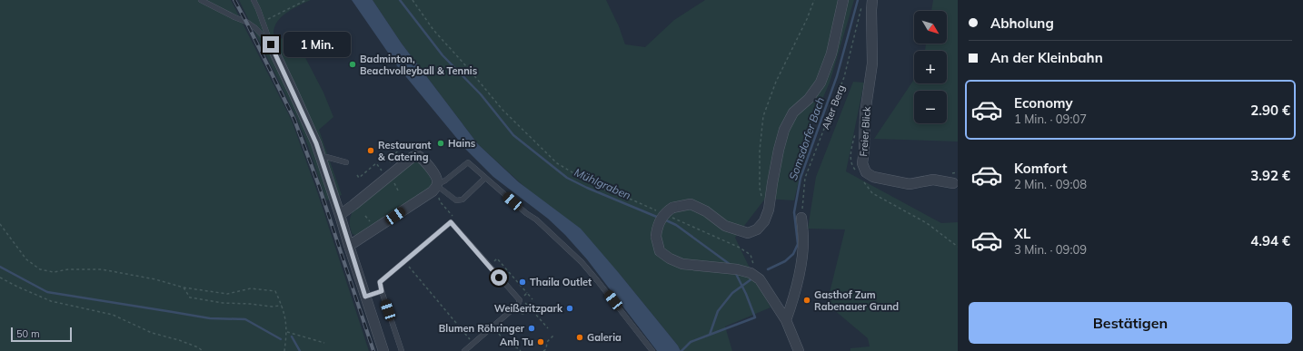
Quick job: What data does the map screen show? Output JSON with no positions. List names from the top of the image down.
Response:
{
  "streets": {
    "street": ["Freier Blick"],
    "path": ["Alter Berg"]
  },
  "crossings": [
    ["Alter Berg", "Freier Blick"]
  ],
  "water": ["Somsdorfer Bach", "Mühlgraben"],
  "places": [
    "Badminton, Beachvolleyball & Tennis",
    "Hains",
    "Restaurant & Catering",
    "Thaila Outlet",
    "Gasthof Zum Rabenauer Grund",
    "Weißeritzpark",
    "Blumen Röhringer",
    "Galeria",
    "Anh Tu"
  ],
  "scale_bar": "50 m",
  "north": "bottom right",
  "page": {
    "banner": ["Abholung", "An der Kleinbahn"],
    "map_buttons": ["+", "−"],
    "bubble": "1 Min.",
    "list": [
      {
        "name": "Economy",
        "note": "1 Min. · 09:07",
        "value": "2.90 €"
      },
      {
        "name": "Komfort",
        "note": "2 Min. · 09:08",
        "value": "3.92 €"
      },
      {
        "name": "XL",
        "note": "3 Min. · 09:09",
        "value": "4.94 €"
      }
    ],
    "buttons": "Bestätigen",
    "scale": "50 m"
  }
}
